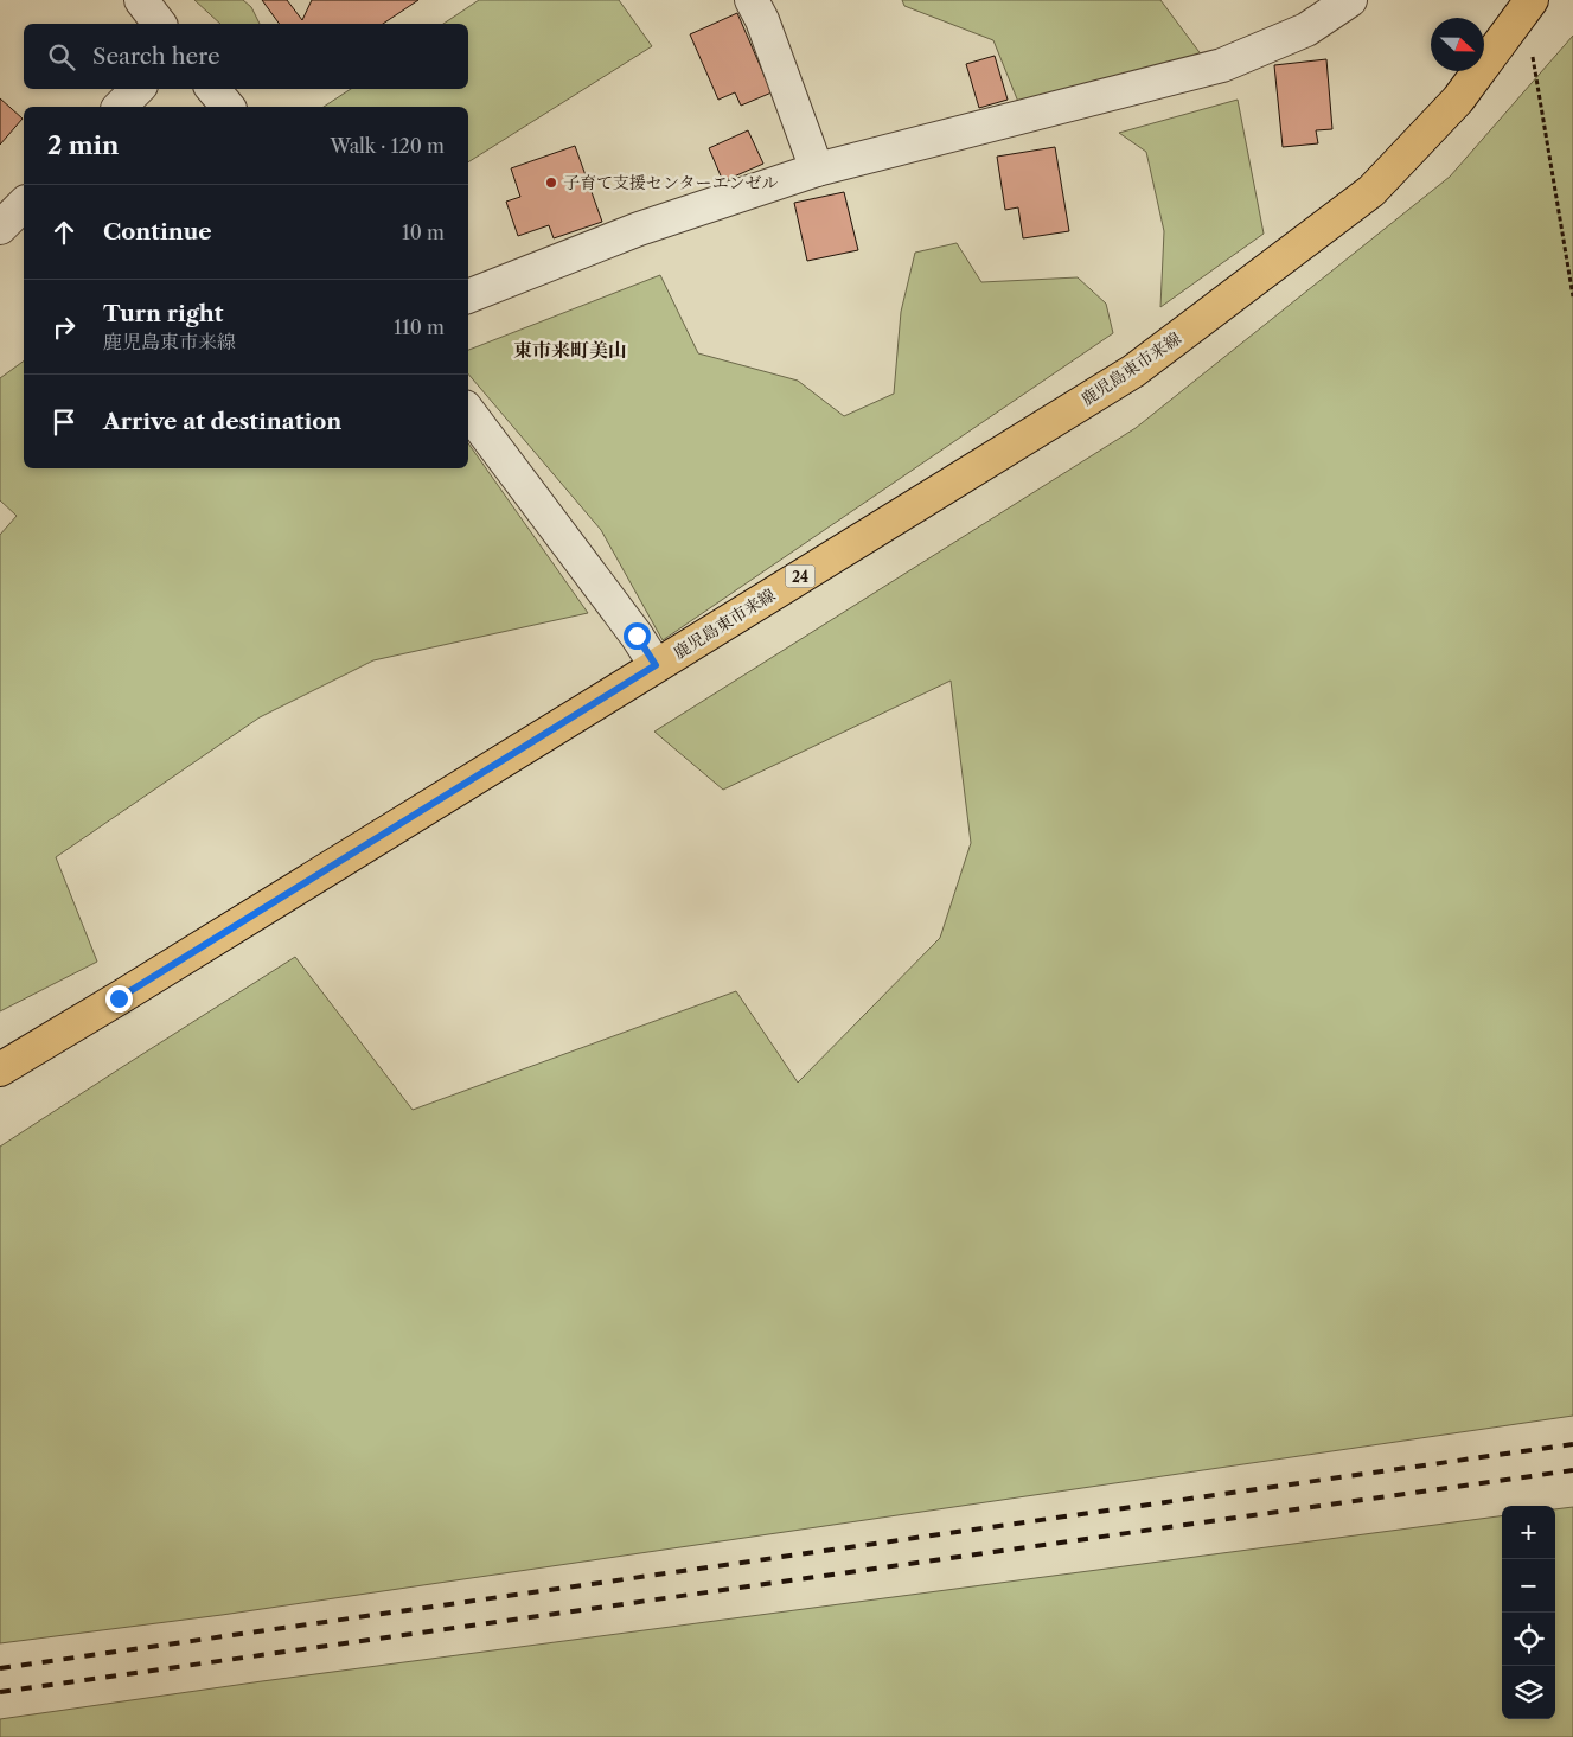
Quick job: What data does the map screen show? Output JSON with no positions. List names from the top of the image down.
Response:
{
  "streets": {
    "main road": ["鹿児島東市来線", "24"]
  },
  "districts": ["東市来町美山"],
  "places": ["子育て支援センターエンゼル"],
  "north": "right",
  "page": {
    "search": "Search here",
    "heading": ["2 min", "Walk · 120 m"],
    "list": [
      ["Continue", "10 m"],
      ["Turn right", "鹿児島東市来線", "110 m"],
      "Arrive at destination"
    ],
    "map_buttons": ["+", "−"]
  }
}
